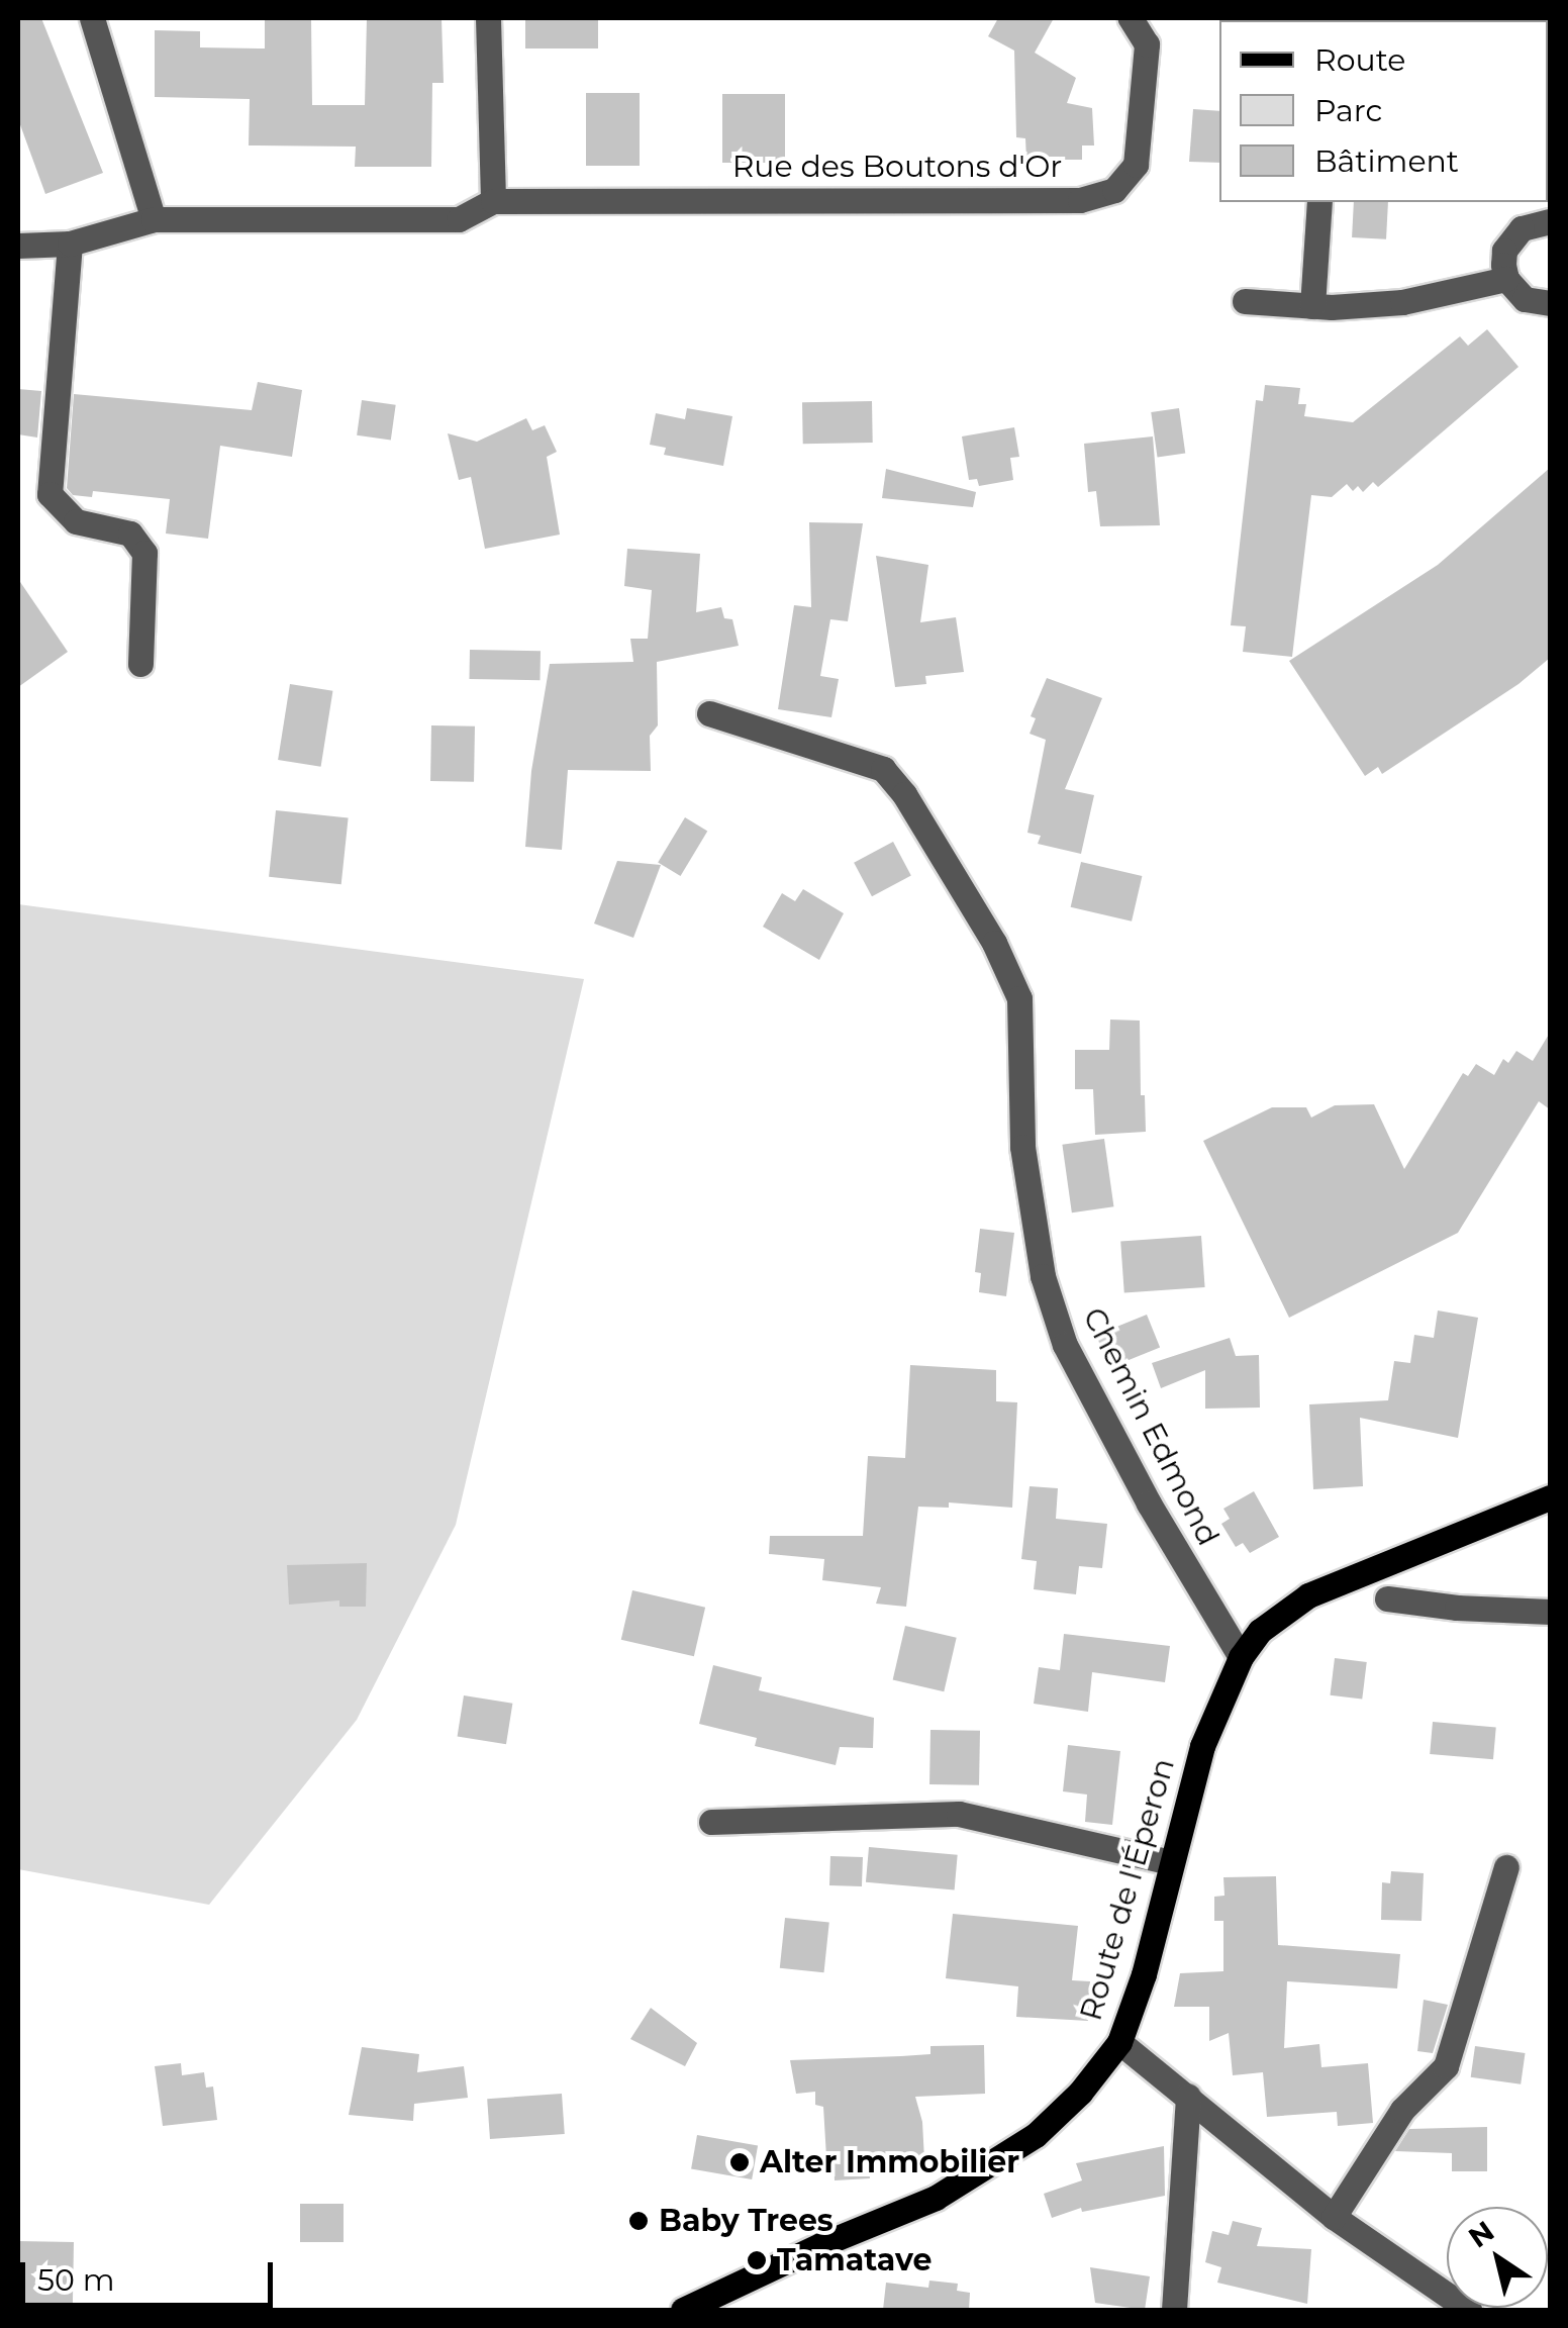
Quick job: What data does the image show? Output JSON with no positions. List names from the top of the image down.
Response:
{
  "streets": {
    "main road": ["Route de l'Éperon"],
    "street": ["Rue des Boutons d'Or", "Chemin Edmond"]
  },
  "crossings": [
    ["Chemin Edmond", "Route de l'Éperon"]
  ],
  "places": ["Alter Immobilier", "Baby Trees", "Tamatave"],
  "legend": ["Route", "Parc", "Bâtiment"],
  "scale_bar": "50 m",
  "north": "top left"
}
